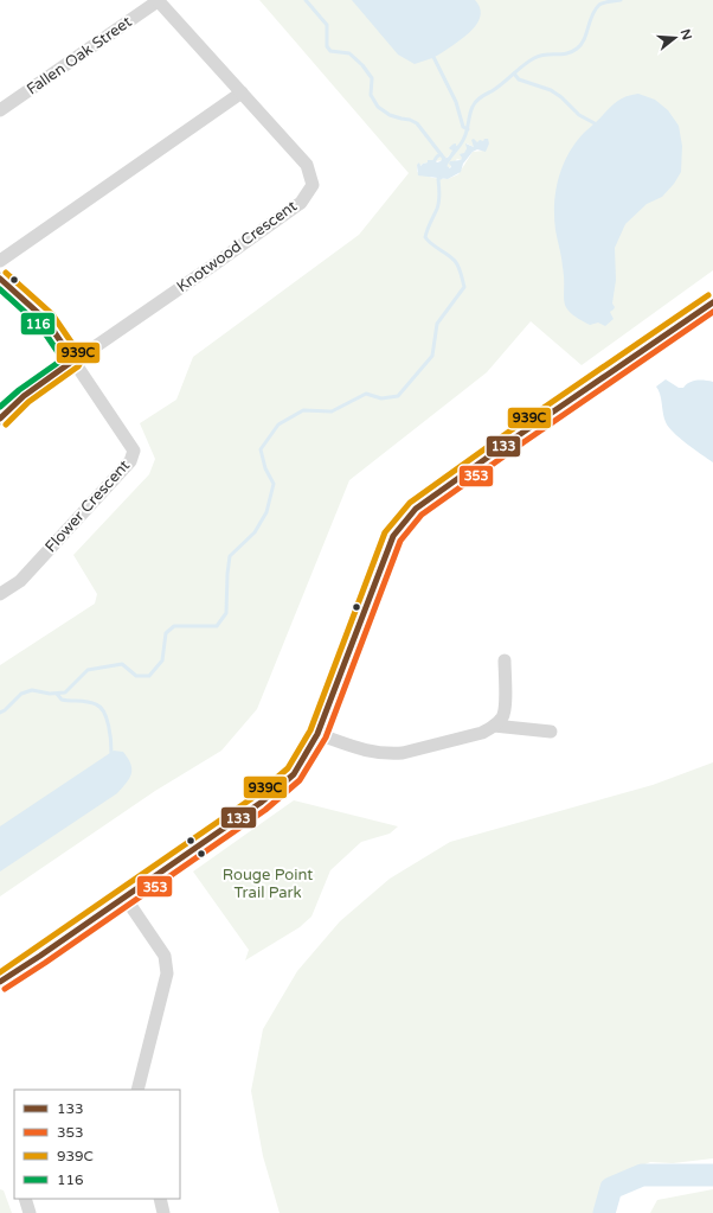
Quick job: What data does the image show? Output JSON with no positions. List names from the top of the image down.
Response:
{
  "streets": {
    "street": ["Fallen Oak Street", "Knotwood Crescent", "Flower Crescent"]
  },
  "crossings": [
    ["Fallen Oak Street", "Knotwood Crescent"],
    ["Knotwood Crescent", "Flower Crescent"]
  ],
  "parks": ["Rouge Point Trail Park"],
  "lines": [
    "transit line 939C",
    "transit line 133",
    "transit line 116",
    "transit line 353"
  ],
  "legend": [
    "133",
    "353",
    "939C",
    "116"
  ],
  "north": "right"
}
